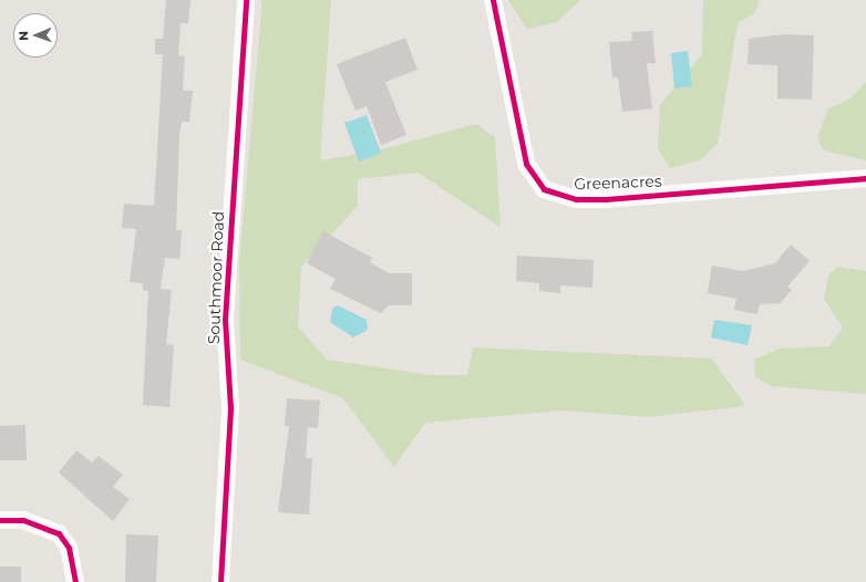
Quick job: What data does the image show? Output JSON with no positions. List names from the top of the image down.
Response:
{
  "streets": {
    "street": ["Greenacres", "Southmoor Road"]
  },
  "north": "left"
}
